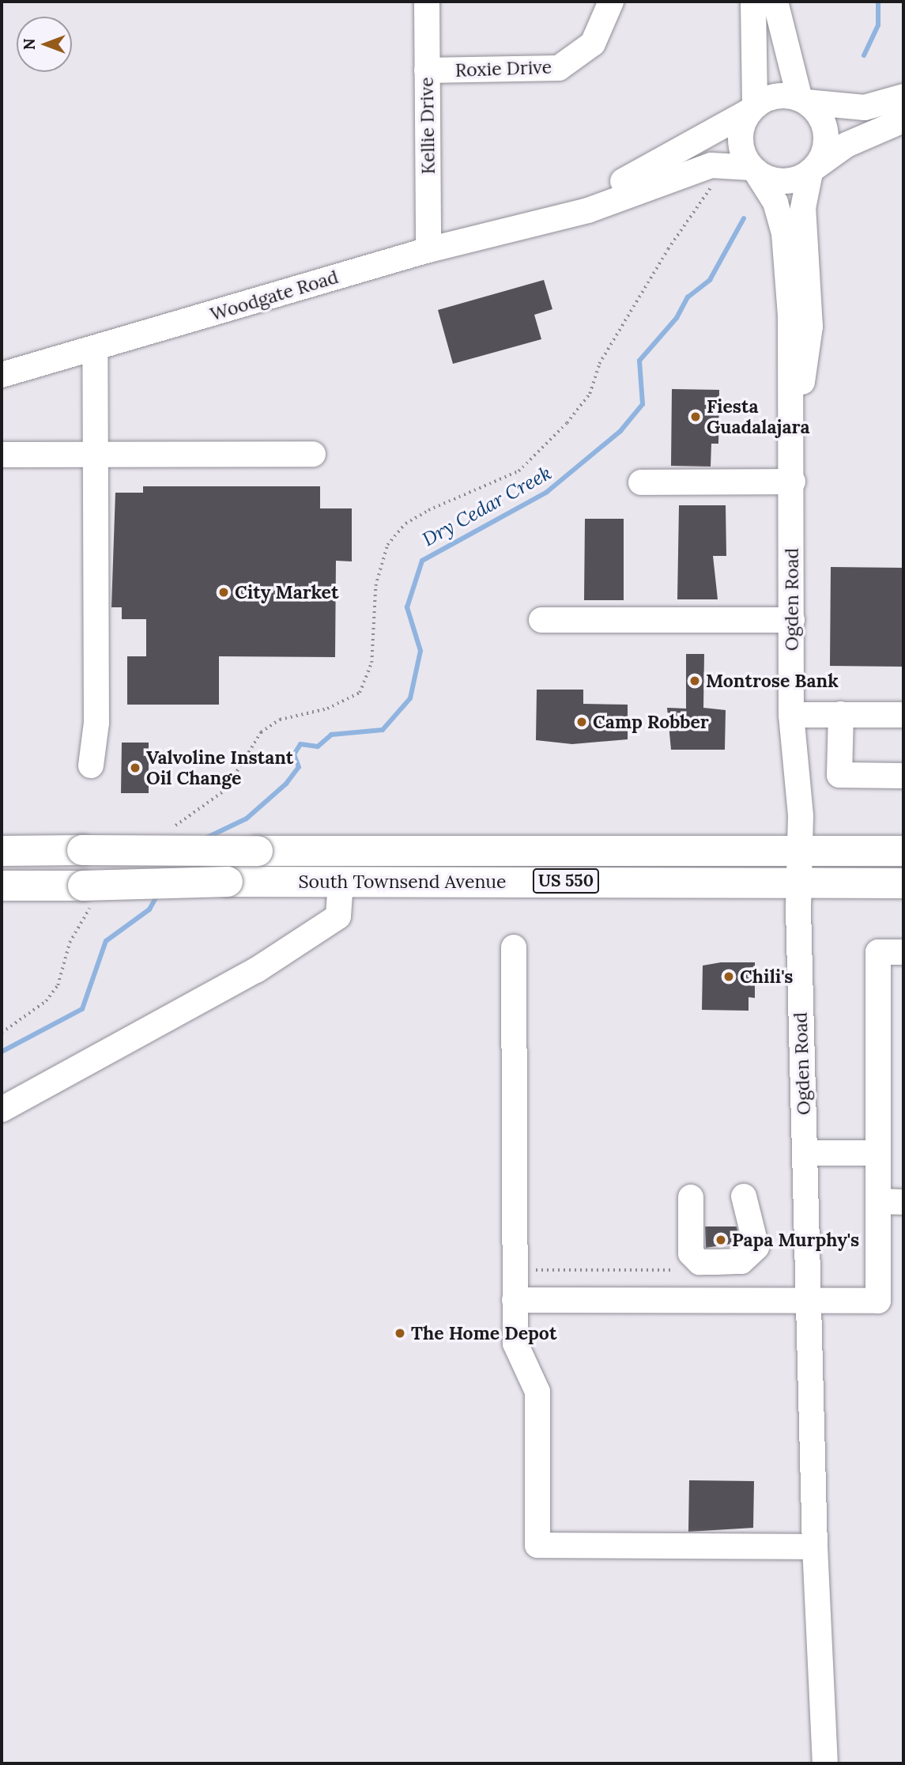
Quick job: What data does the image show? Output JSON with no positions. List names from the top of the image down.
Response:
{
  "streets": {
    "highway": ["US 550", "South Townsend Avenue"],
    "street": [
      "Roxie Drive",
      "Kellie Drive",
      "Woodgate Road",
      "Ogden Road"
    ]
  },
  "crossings": [
    ["Roxie Drive", "Kellie Drive"],
    ["Kellie Drive", "Woodgate Road"],
    ["Woodgate Road", "Ogden Road"],
    ["Ogden Road", "South Townsend Avenue"]
  ],
  "water": ["Dry Cedar Creek"],
  "places": [
    "Fiesta Guadalajara",
    "City Market",
    "Montrose Bank",
    "Camp Robber",
    "Valvoline Instant Oil Change",
    "Chili's",
    "Papa Murphy's",
    "The Home Depot"
  ],
  "north": "left"
}
